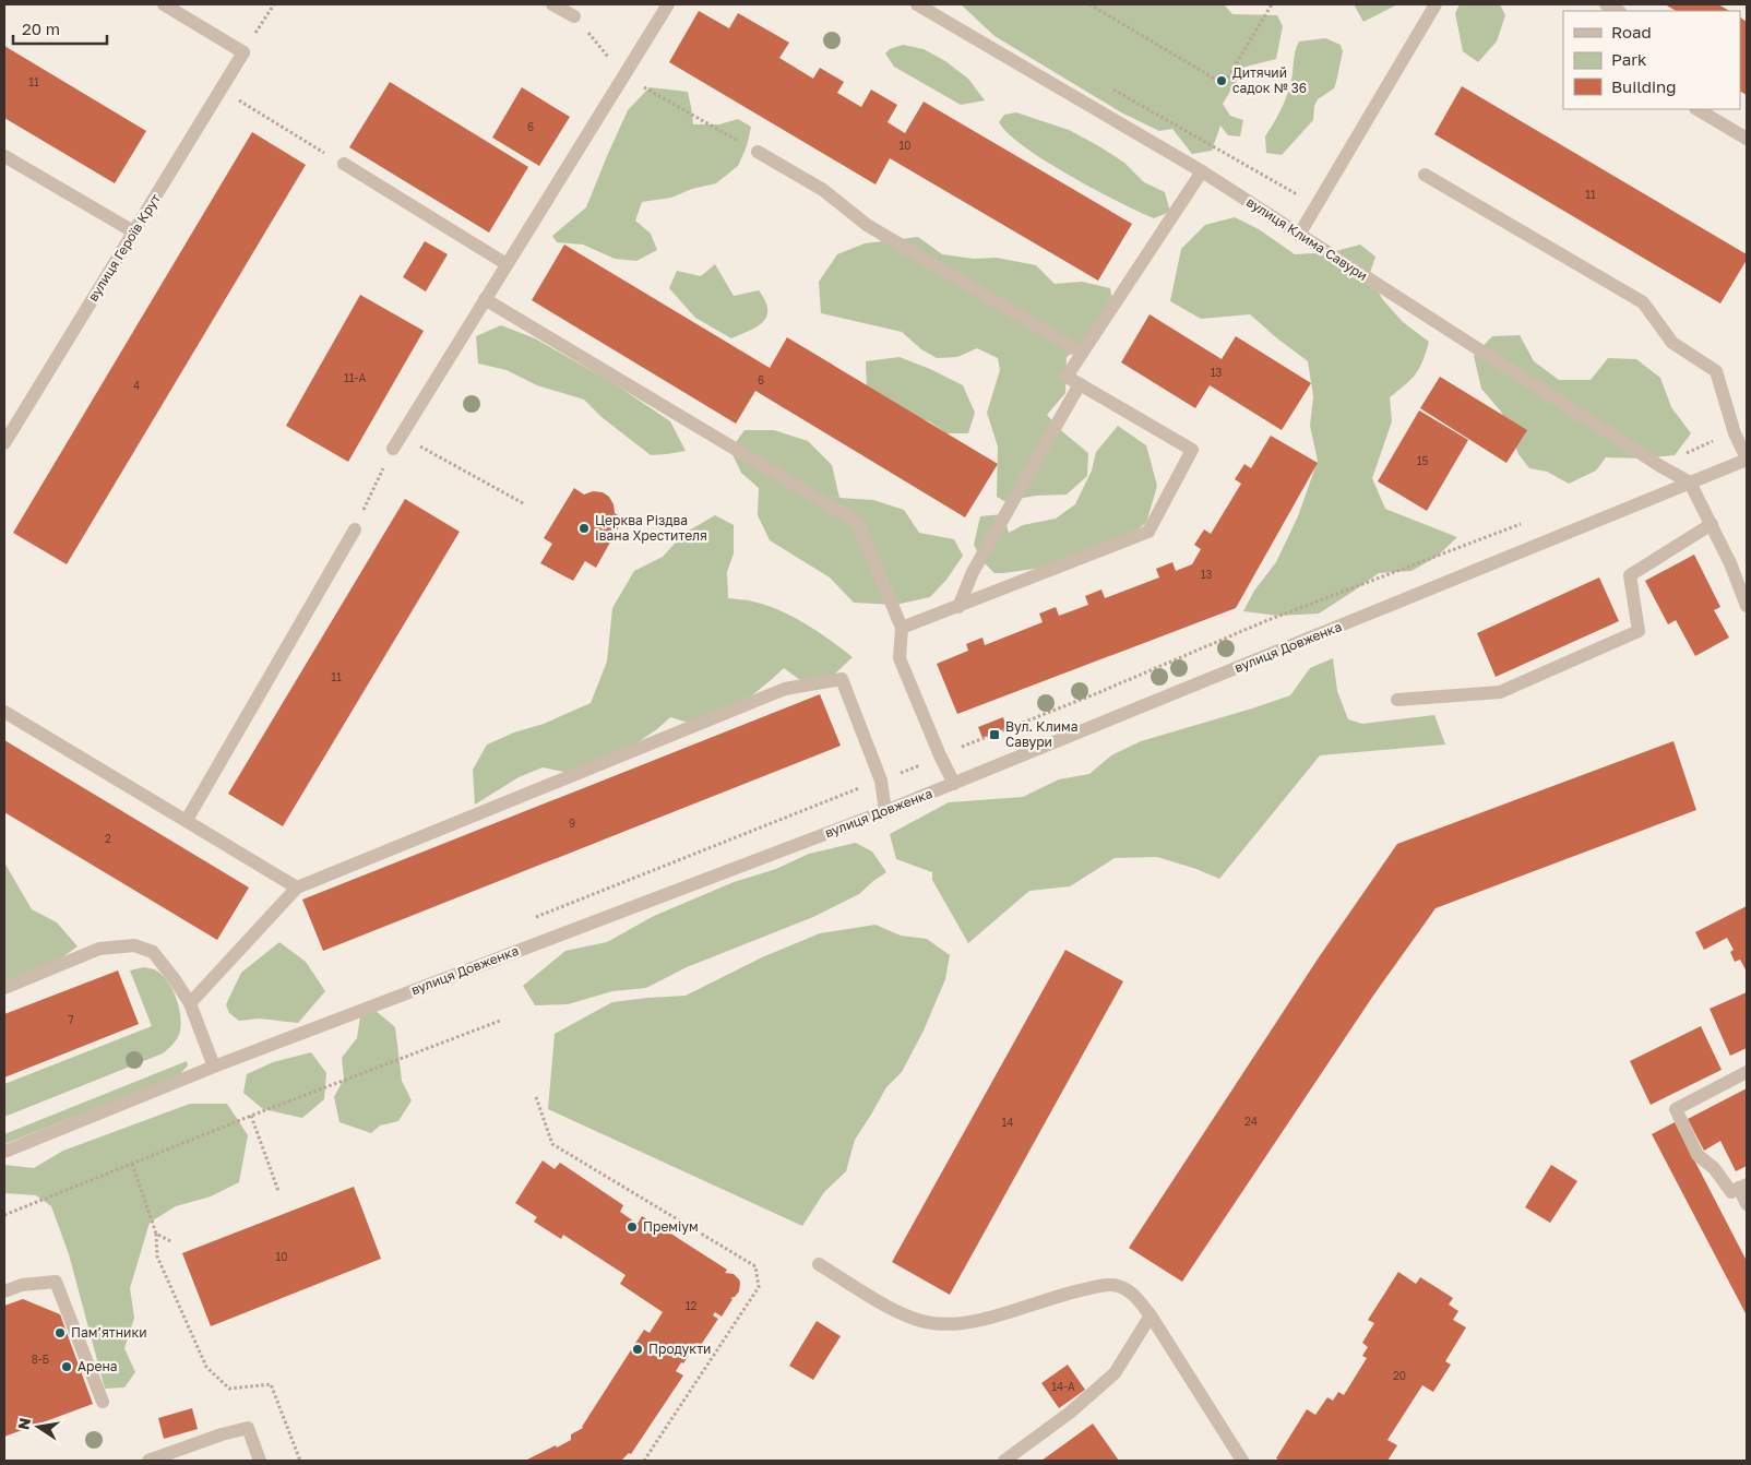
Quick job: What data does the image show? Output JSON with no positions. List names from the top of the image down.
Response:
{
  "streets": {
    "street": ["вулиця Клима Савури", "вулиця Героїв Крут", "вулиця Довженка"]
  },
  "crossings": [
    ["вулиця Клима Савури", "вулиця Довженка"]
  ],
  "places": {
    "other": [
      "Дитячий садок № 36",
      "Церква Різдва Івана Хрестителя",
      "Преміум",
      "Пам’ятники",
      "Продукти",
      "Арена"
    ],
    "transit": ["Вул. Клима Савури"]
  },
  "house_numbers": [
    "11",
    "6",
    "10",
    "11",
    "13",
    "11-А",
    "6",
    "4",
    "15",
    "13",
    "11",
    "9",
    "2",
    "7",
    "24",
    "14",
    "10",
    "12",
    "8-Б",
    "20",
    "14-А"
  ],
  "legend": ["Road", "Park", "Building"],
  "scale_bar": "20 m",
  "north": "left"
}
